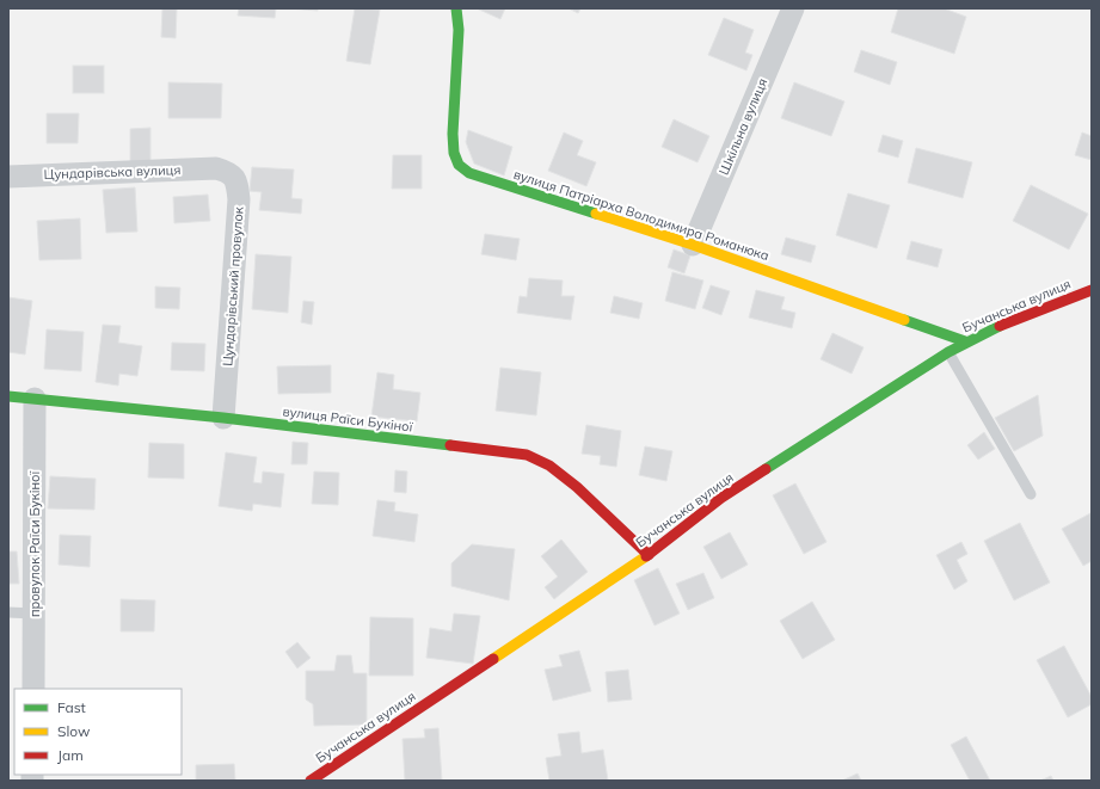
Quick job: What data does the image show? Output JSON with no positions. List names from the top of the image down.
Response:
{
  "streets": {
    "street": [
      "Шкільна вулиця",
      "Цундарівська вулиця",
      "вулиця Патріарха Володимира Романюка",
      "Цундарівський провулок",
      "Бучанська вулиця",
      "вулиця Раїси Букіної",
      "провулок Раїси Букіної"
    ]
  },
  "crossings": [
    ["Шкільна вулиця", "вулиця Патріарха Володимира Романюка"],
    ["Цундарівська вулиця", "Цундарівський провулок"],
    ["вулиця Патріарха Володимира Романюка", "Бучанська вулиця"],
    ["Цундарівський провулок", "вулиця Раїси Букіної"],
    ["Бучанська вулиця", "вулиця Раїси Букіної"],
    ["вулиця Раїси Букіної", "провулок Раїси Букіної"]
  ],
  "legend": ["Fast", "Slow", "Jam"]
}
